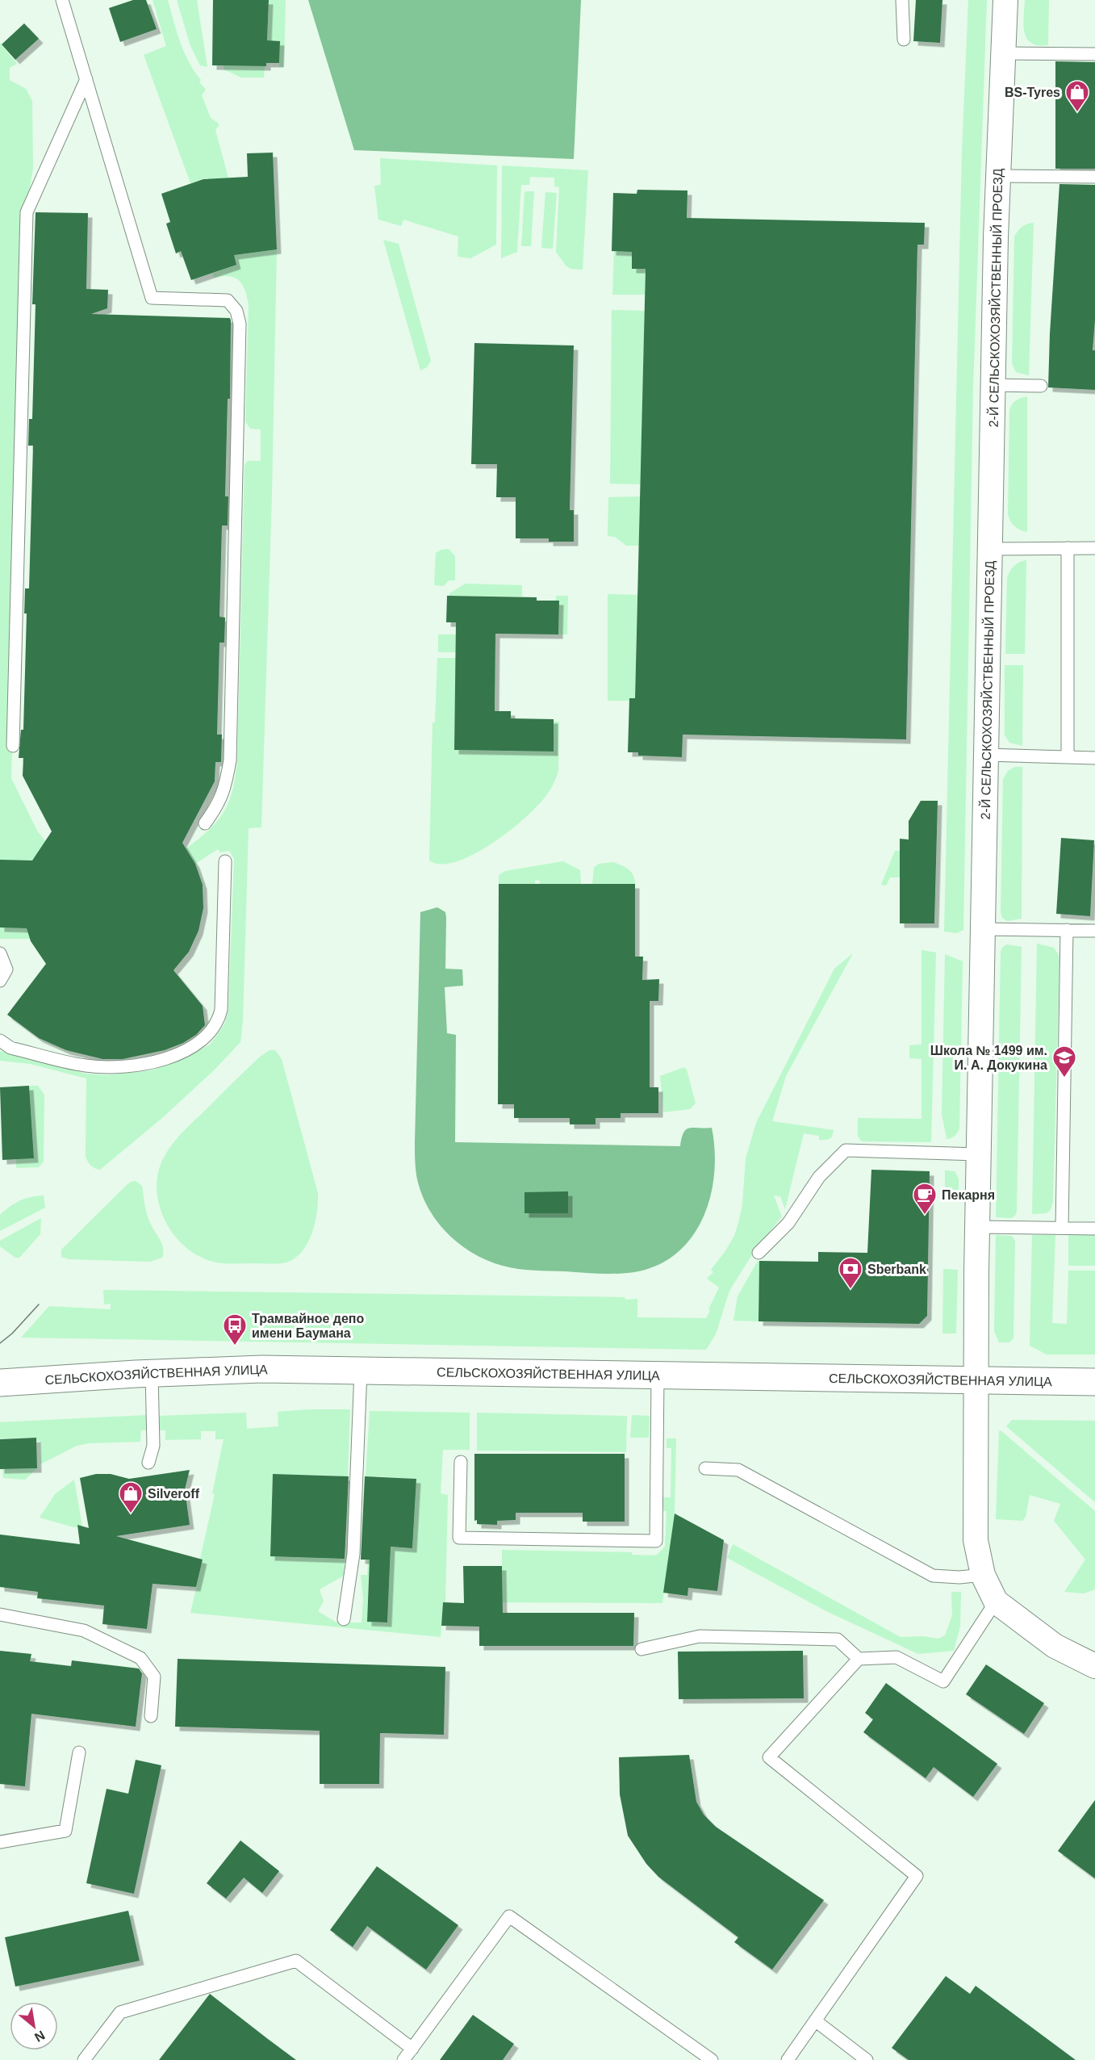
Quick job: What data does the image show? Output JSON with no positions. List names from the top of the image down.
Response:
{
  "streets": {
    "main road": ["СЕЛЬСКОХОЗЯЙСТВЕННАЯ УЛИЦА"],
    "street": ["2-Й СЕЛЬСКОХОЗЯЙСТВЕННЫЙ ПРОЕЗД"]
  },
  "crossings": [
    ["2-Й СЕЛЬСКОХОЗЯЙСТВЕННЫЙ ПРОЕЗД", "СЕЛЬСКОХОЗЯЙСТВЕННАЯ УЛИЦА"]
  ],
  "places": {
    "shop": ["BS-Tyres", "Silveroff"],
    "school or university": ["Школа № 1499 им. И. А. Докукина"],
    "cafe": ["Пекарня"],
    "bank": ["Sberbank"],
    "bus stop": ["Трамвайное депо имени Баумана"]
  },
  "north": "bottom right"
}
